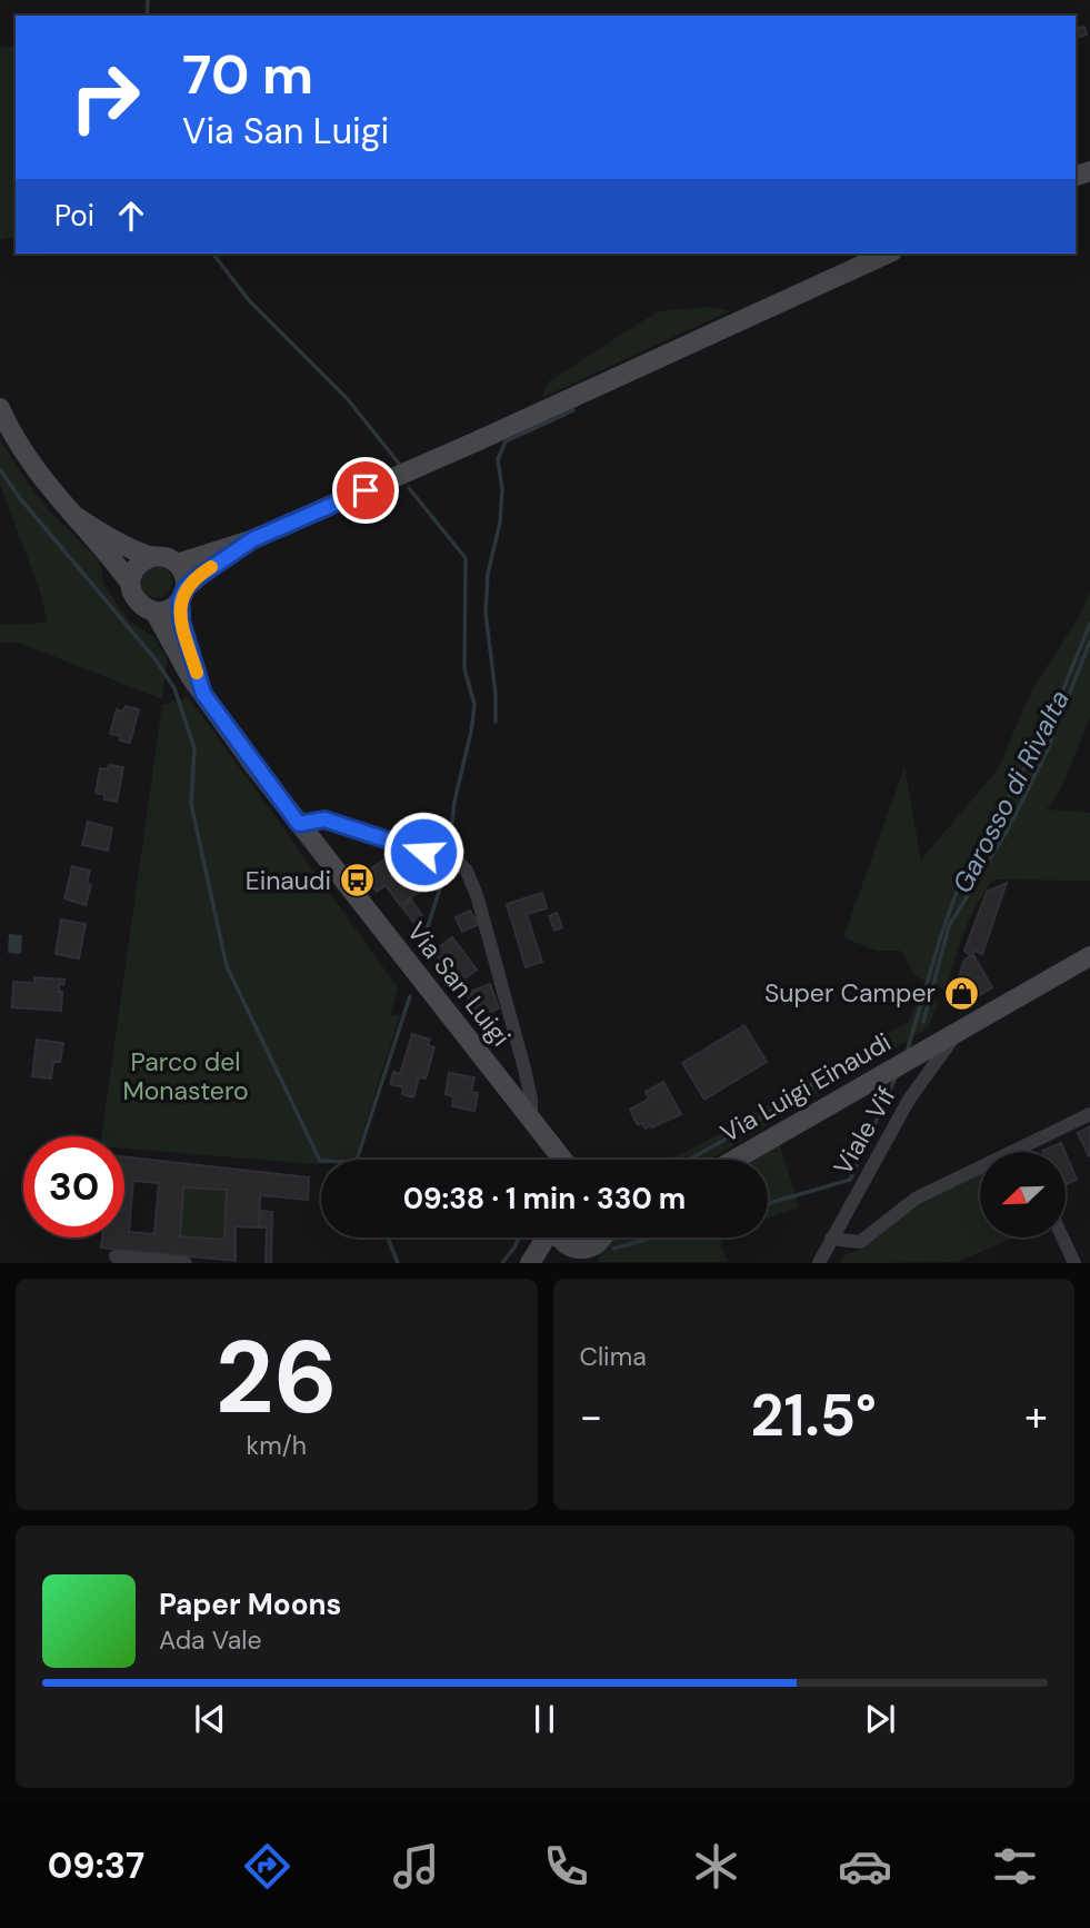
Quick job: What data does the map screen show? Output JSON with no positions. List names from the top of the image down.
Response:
{
  "streets": {
    "street": ["Via San Luigi", "Via Luigi Einaudi", "Viale Vif"]
  },
  "crossings": [
    ["Via Luigi Einaudi", "Viale Vif"]
  ],
  "water": ["Garosso di Rivalta"],
  "parks": ["Parco del Monastero"],
  "places": {
    "bus stop": ["Einaudi"],
    "shop": ["Super Camper"]
  },
  "north": "bottom left",
  "page": {
    "turn": ["70 m", "Via San Luigi"],
    "then": "Poi",
    "limit": "30",
    "trip": "09:38 · 1 min · 330 m",
    "tile": [
      ["26", "km/h"],
      "Clima"
    ],
    "heat": ["−", "21.5°", "+"],
    "song": ["Paper Moons", "Ada Vale"],
    "tabs": "09:37"
  }
}
